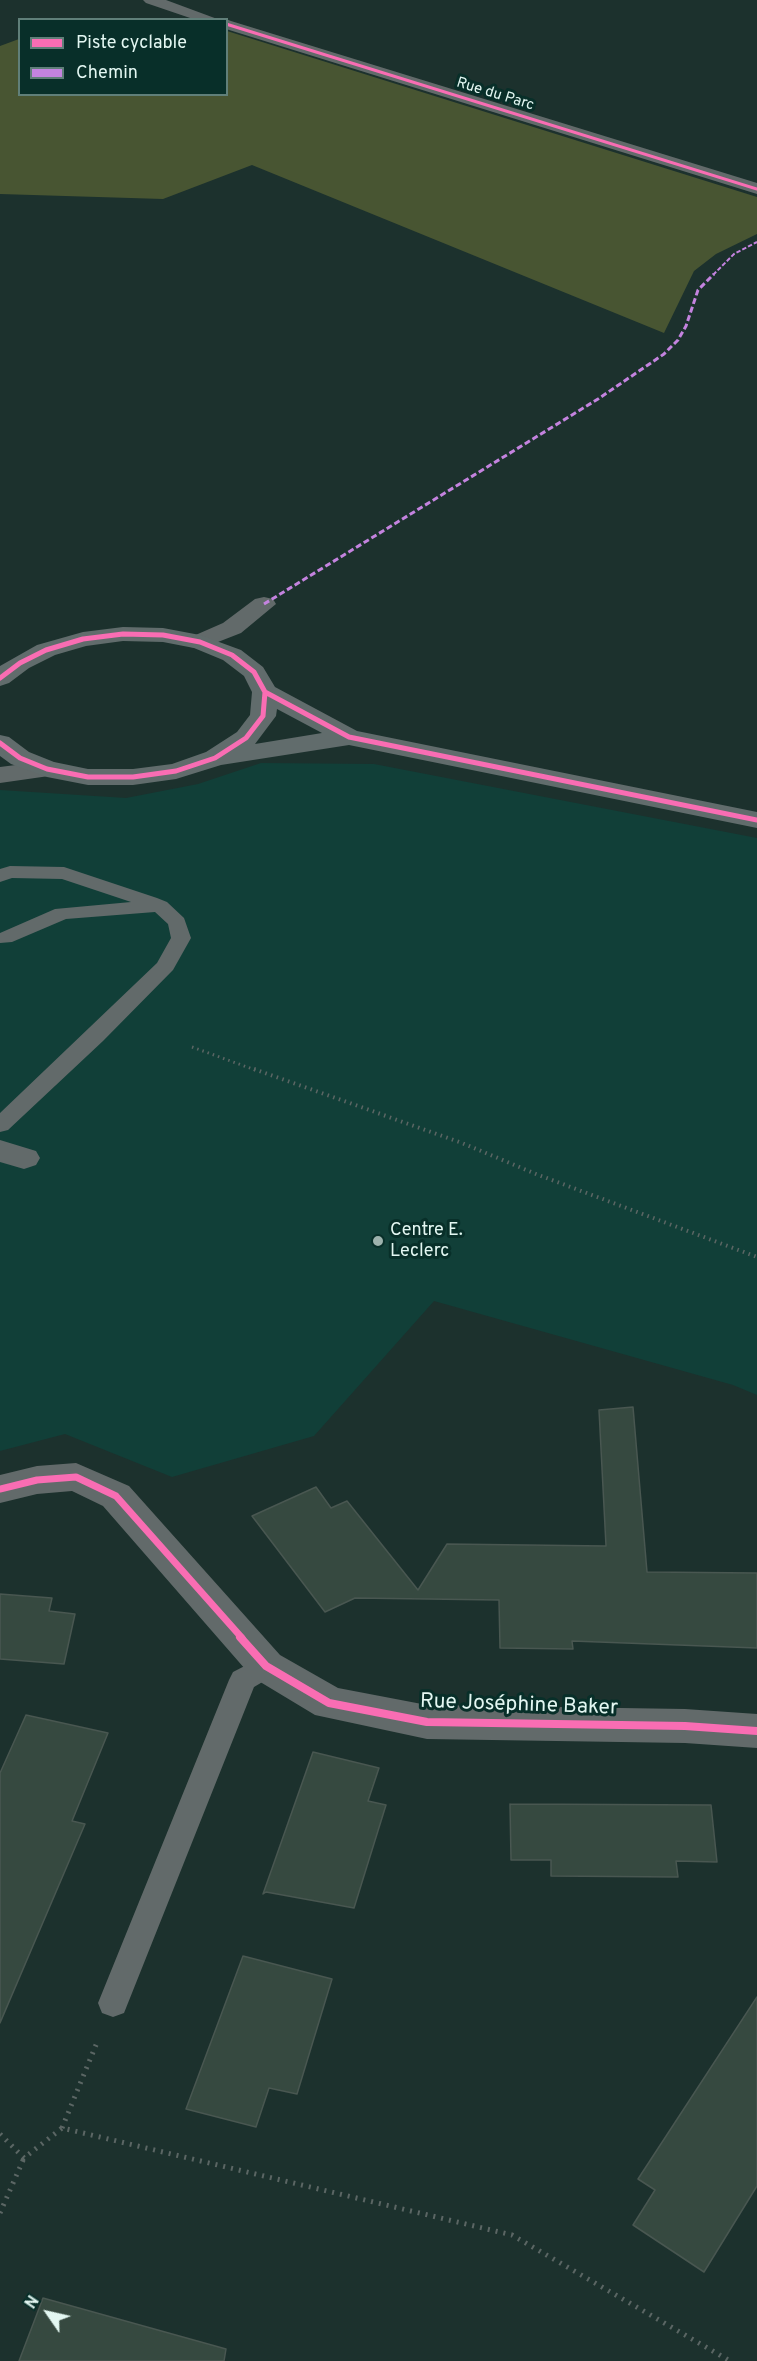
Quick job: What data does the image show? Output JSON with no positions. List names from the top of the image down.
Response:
{
  "streets": {
    "street": ["Rue du Parc", "Rue Joséphine Baker"]
  },
  "places": ["Centre E. Leclerc"],
  "legend": ["Piste cyclable", "Chemin"],
  "north": "top left"
}
